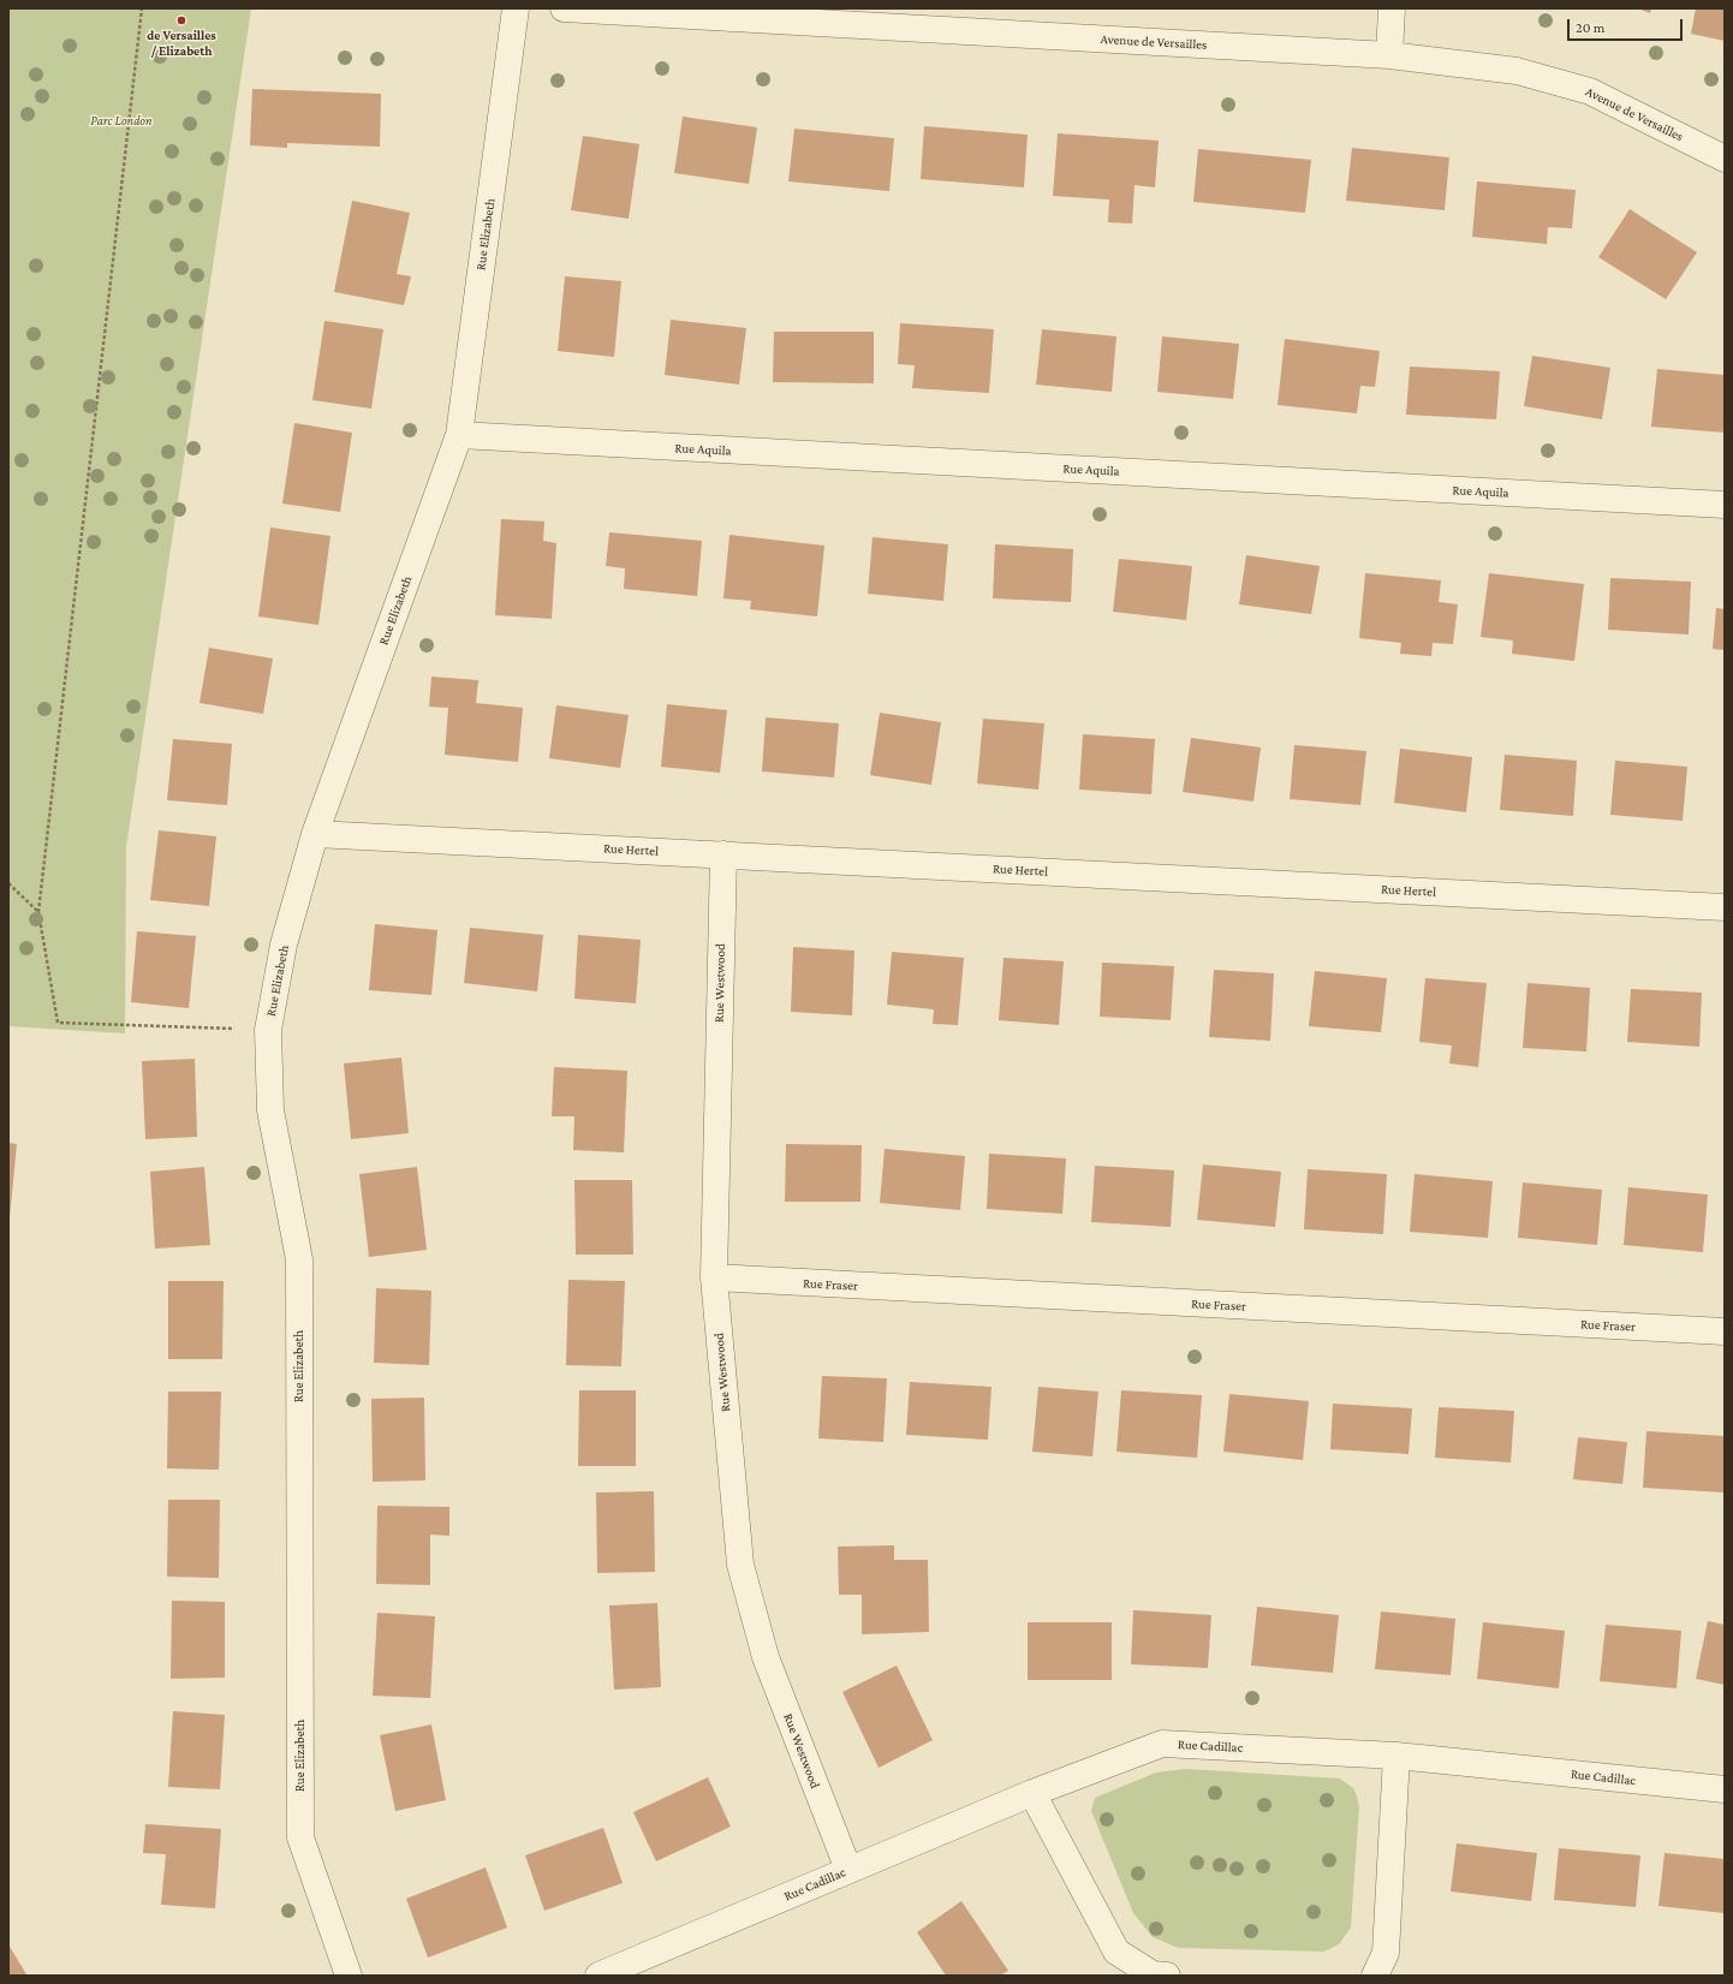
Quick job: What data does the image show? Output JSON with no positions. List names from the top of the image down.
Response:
{
  "streets": {
    "street": [
      "Avenue de Versailles",
      "Rue Elizabeth",
      "Rue Aquila",
      "Rue Hertel",
      "Rue Westwood",
      "Rue Fraser",
      "Rue Cadillac"
    ]
  },
  "crossings": [
    ["Rue Elizabeth", "Rue Aquila"],
    ["Rue Elizabeth", "Rue Hertel"],
    ["Rue Hertel", "Rue Westwood"],
    ["Rue Westwood", "Rue Fraser"],
    ["Rue Westwood", "Rue Cadillac"]
  ],
  "parks": ["Parc London"],
  "places": ["de Versailles / Elizabeth"],
  "scale_bar": "20 m"
}
